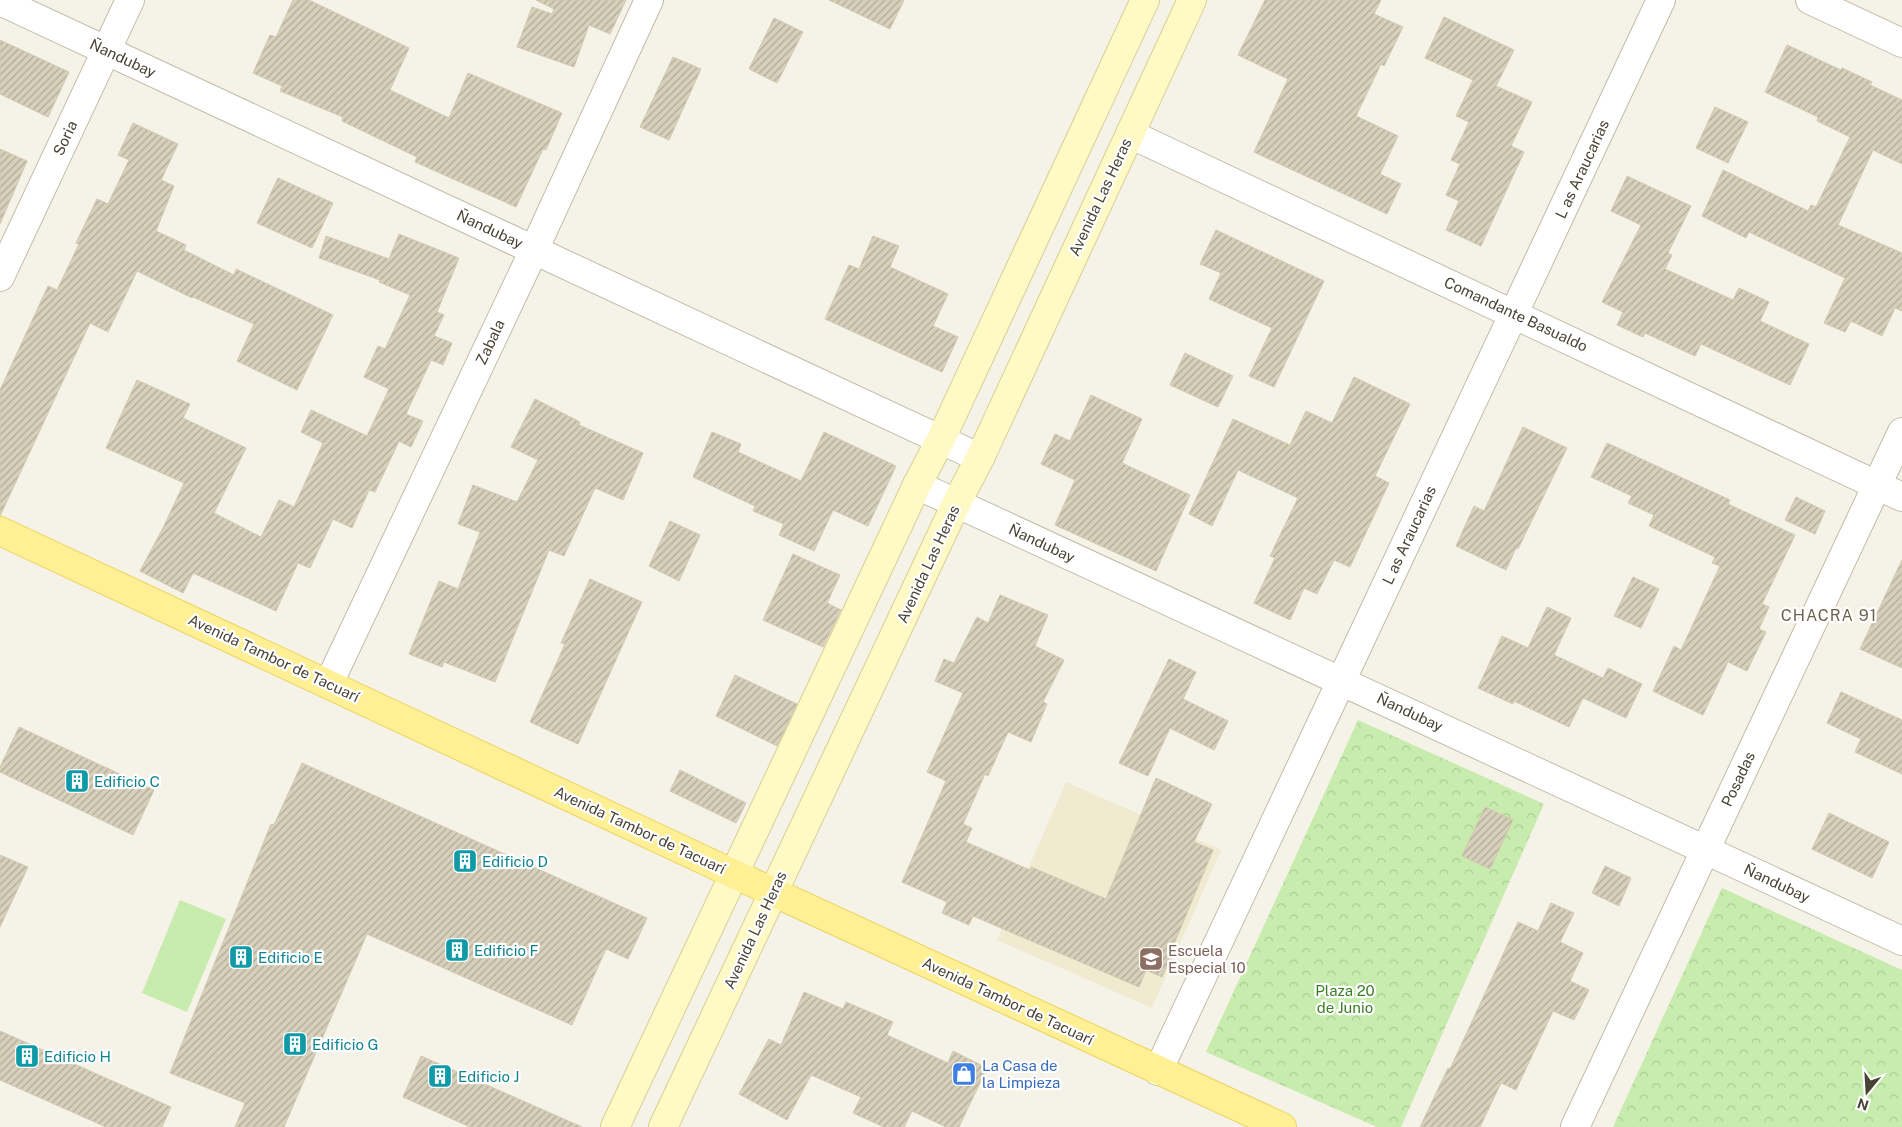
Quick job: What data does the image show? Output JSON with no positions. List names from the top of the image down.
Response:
{
  "streets": {
    "main road": ["Avenida Las Heras", "Avenida Tambor de Tacuarí"],
    "street": [
      "Ñandubay",
      "Soria",
      "L as Araucarias",
      "Comandante Basualdo",
      "Zabala",
      "Posadas"
    ]
  },
  "crossings": [
    ["Ñandubay", "Soria"],
    ["Ñandubay", "L as Araucarias"],
    ["Ñandubay", "Avenida Las Heras"],
    ["Ñandubay", "Zabala"],
    ["Ñandubay", "Posadas"],
    ["L as Araucarias", "Comandante Basualdo"],
    ["L as Araucarias", "Avenida Tambor de Tacuarí"],
    ["Avenida Las Heras", "Comandante Basualdo"],
    ["Avenida Las Heras", "Avenida Tambor de Tacuarí"],
    ["Comandante Basualdo", "Posadas"],
    ["Zabala", "Avenida Tambor de Tacuarí"]
  ],
  "districts": ["CHACRA 91"],
  "parks": ["Plaza 20 de Junio"],
  "places": {
    "building": [
      "Edificio C",
      "Edificio D",
      "Edificio F",
      "Edificio E",
      "Edificio G",
      "Edificio H",
      "Edificio J"
    ],
    "school or university": ["Escuela Especial 10"],
    "shop": ["La Casa de la Limpieza"]
  },
  "north": "bottom"
}
